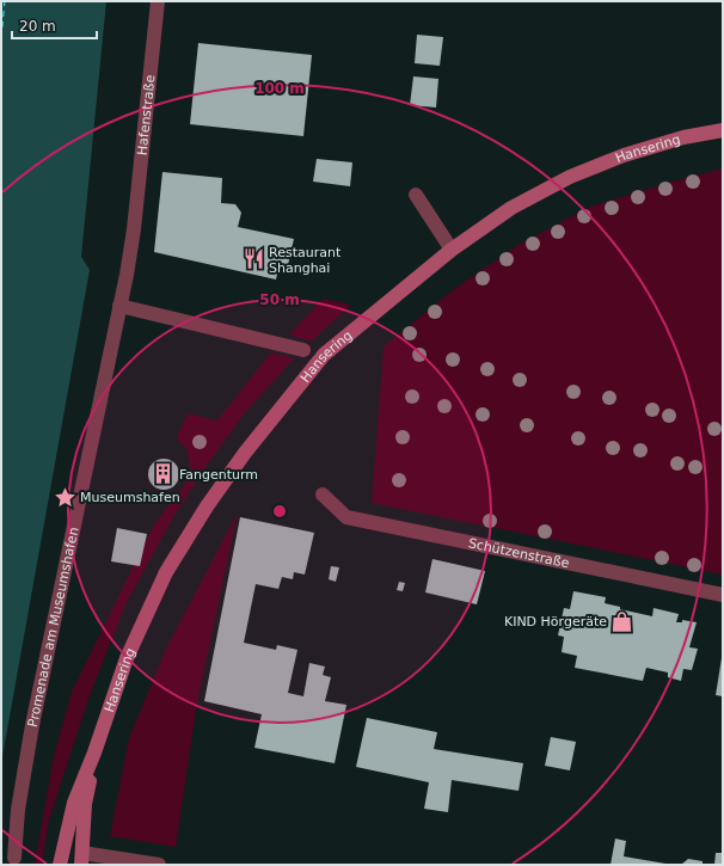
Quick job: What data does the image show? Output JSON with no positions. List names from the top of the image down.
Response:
{
  "streets": {
    "main road": ["Hansering"],
    "street": ["Hafenstraße", "Schützenstraße", "Promenade am Museumshafen"]
  },
  "crossings": [
    ["Hafenstraße", "Promenade am Museumshafen"]
  ],
  "places": {
    "restaurant": ["Restaurant Shanghai"],
    "building": ["Fangenturm"],
    "place": ["Museumshafen"],
    "shop": ["KIND Hörgeräte"]
  },
  "scale_bar": "20 m",
  "rings": ["100 m", "50 m"]
}
